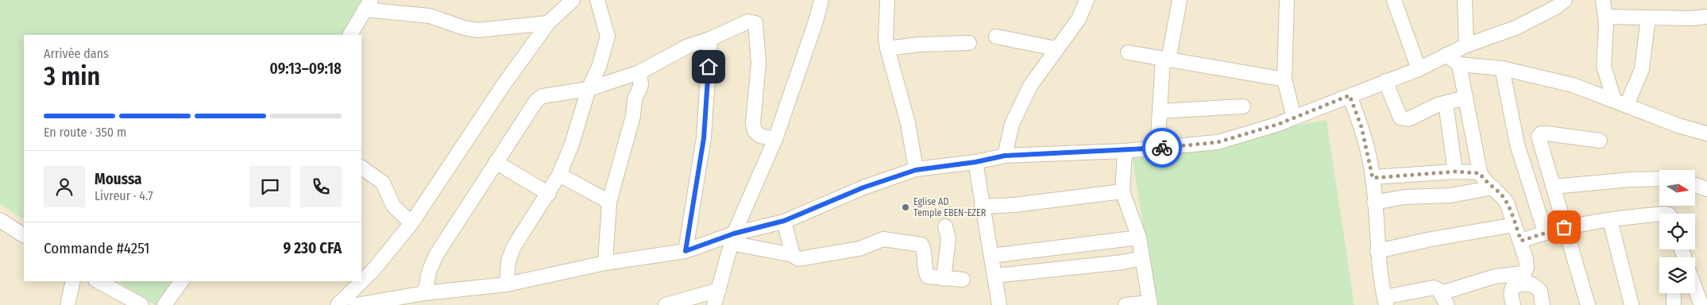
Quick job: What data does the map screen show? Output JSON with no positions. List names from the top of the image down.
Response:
{
  "places": ["Eglise AD Temple EBEN-EZER"],
  "north": "right",
  "page": {
    "heading": ["3 min", "Arrivée dans", "09:13–09:18"],
    "panel": [
      "Moussa",
      "Livreur · 4.7",
      "Commande #4251",
      "9 230 CFA"
    ],
    "bar": "En route · 350 m"
  }
}
